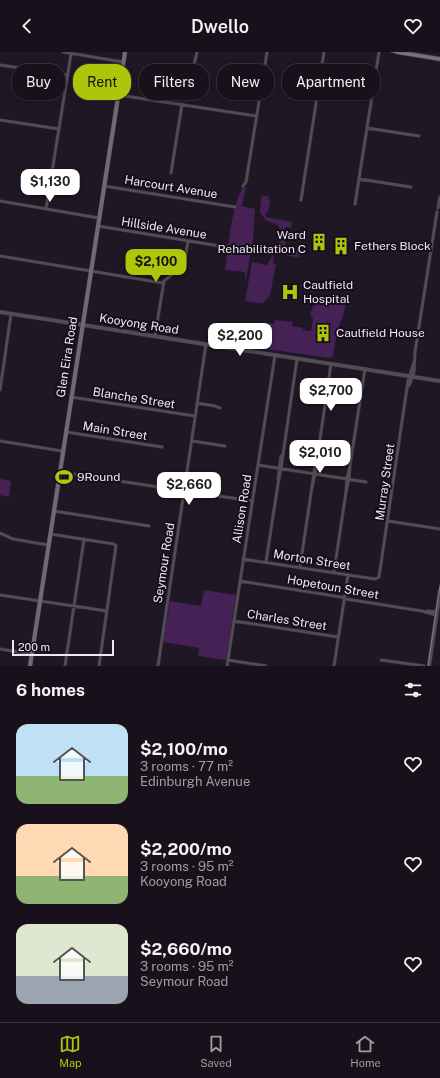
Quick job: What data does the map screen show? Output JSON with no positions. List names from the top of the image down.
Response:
{
  "streets": {
    "main road": ["Glen Eira Road"],
    "street": [
      "Harcourt Avenue",
      "Hillside Avenue",
      "Kooyong Road",
      "Blanche Street",
      "Main Street",
      "Murray Street",
      "Allison Road",
      "Morton Street",
      "Seymour Road",
      "Hopetoun Street",
      "Charles Street"
    ]
  },
  "crossings": [
    ["Harcourt Avenue", "Glen Eira Road"],
    ["Hillside Avenue", "Glen Eira Road"],
    ["Kooyong Road", "Glen Eira Road"],
    ["Kooyong Road", "Murray Street"],
    ["Kooyong Road", "Allison Road"],
    ["Kooyong Road", "Seymour Road"],
    ["Glen Eira Road", "Blanche Street"],
    ["Glen Eira Road", "Main Street"],
    ["Blanche Street", "Seymour Road"],
    ["Murray Street", "Morton Street"],
    ["Allison Road", "Morton Street"],
    ["Allison Road", "Hopetoun Street"],
    ["Allison Road", "Charles Street"]
  ],
  "places": {
    "building": ["Ward Rehabilitation C", "Fethers Block", "Caulfield House"],
    "hospital": ["Caulfield Hospital"],
    "sports": ["9Round"]
  },
  "scale_bar": "200 m",
  "page": {
    "header": "Dwello",
    "chip": [
      "Buy",
      "Rent",
      "Filters",
      "New",
      "Apartment"
    ],
    "price": [
      "$1,130",
      "$2,100",
      "$2,200",
      "$2,700",
      "$2,010",
      "$2,660"
    ],
    "scale": "200 m",
    "heading": "6 homes",
    "list": [
      {
        "name": "$2,100/mo",
        "note": "3 rooms · 77 m² · Edinburgh Avenue"
      },
      {
        "name": "$2,200/mo",
        "note": "3 rooms · 95 m² · Kooyong Road"
      },
      {
        "name": "$2,660/mo",
        "note": "3 rooms · 95 m² · Seymour Road"
      }
    ],
    "tabs": ["Map", "Saved", "Home"]
  }
}
